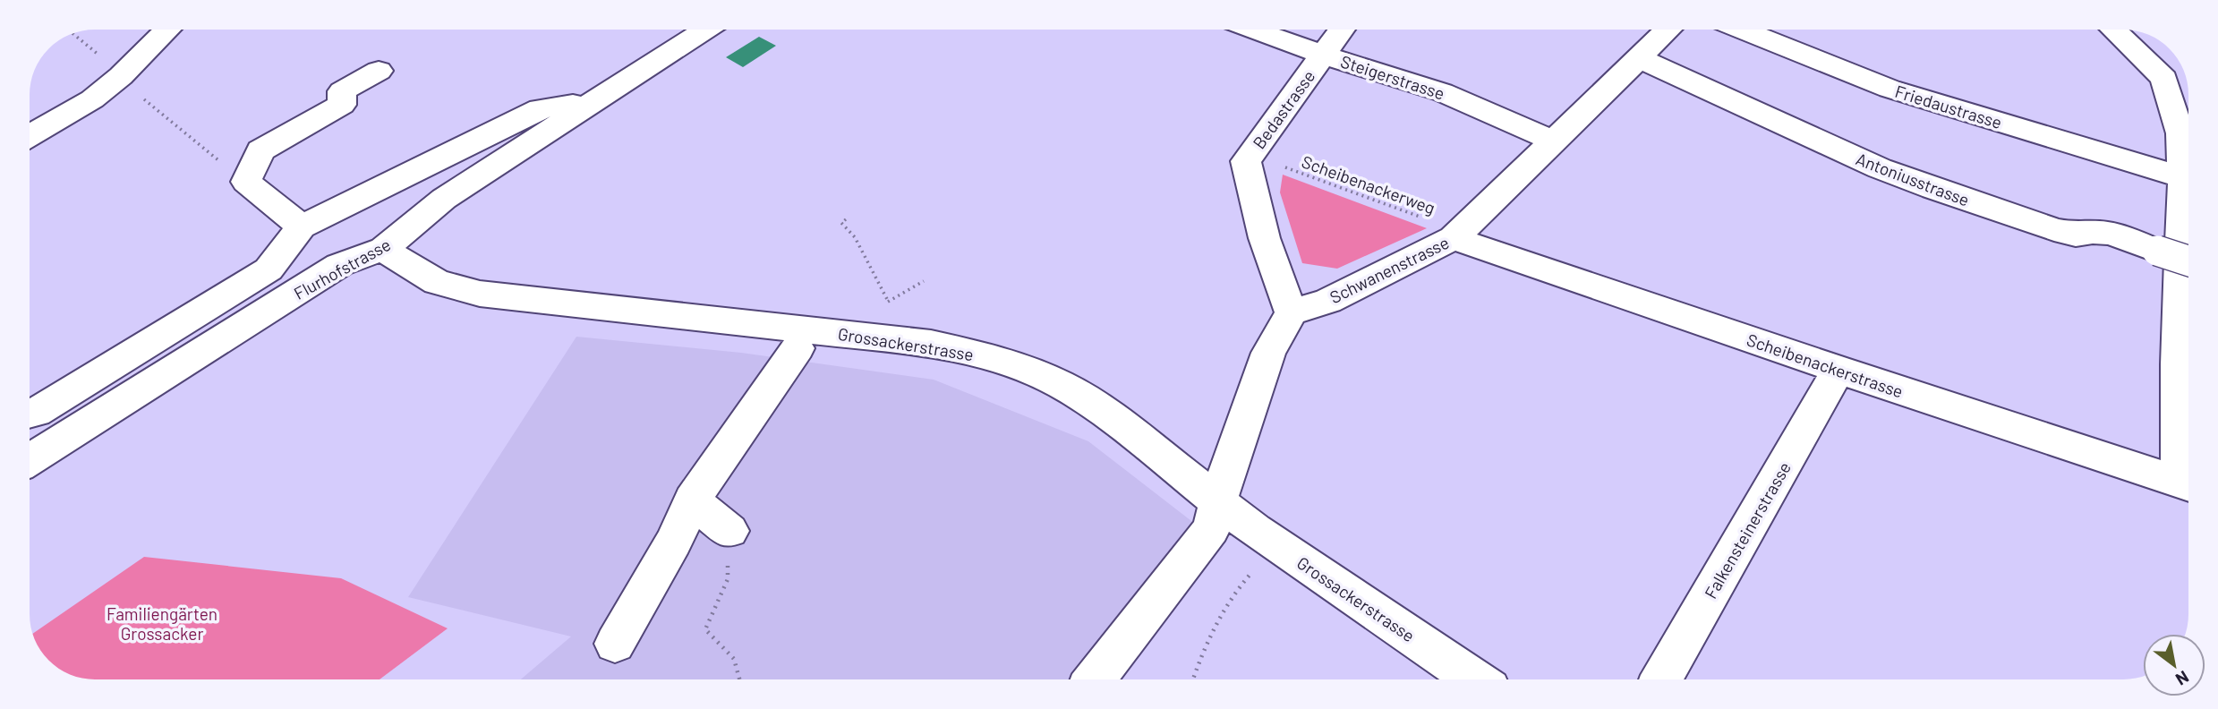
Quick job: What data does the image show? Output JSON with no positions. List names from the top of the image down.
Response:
{
  "streets": {
    "street": [
      "Steigerstrasse",
      "Friedaustrasse",
      "Bedastrasse",
      "Antoniusstrasse",
      "Flurhofstrasse",
      "Schwanenstrasse",
      "Grossackerstrasse",
      "Scheibenackerstrasse",
      "Falkensteinerstrasse"
    ],
    "path": ["Scheibenackerweg"]
  },
  "crossings": [
    ["Steigerstrasse", "Bedastrasse"],
    ["Steigerstrasse", "Schwanenstrasse"],
    ["Bedastrasse", "Schwanenstrasse"],
    ["Antoniusstrasse", "Schwanenstrasse"],
    ["Scheibenackerweg", "Schwanenstrasse"],
    ["Scheibenackerweg", "Scheibenackerstrasse"],
    ["Flurhofstrasse", "Grossackerstrasse"],
    ["Schwanenstrasse", "Scheibenackerstrasse"],
    ["Scheibenackerstrasse", "Falkensteinerstrasse"]
  ],
  "parks": ["Familiengärten Grossacker"],
  "north": "bottom right"
}
